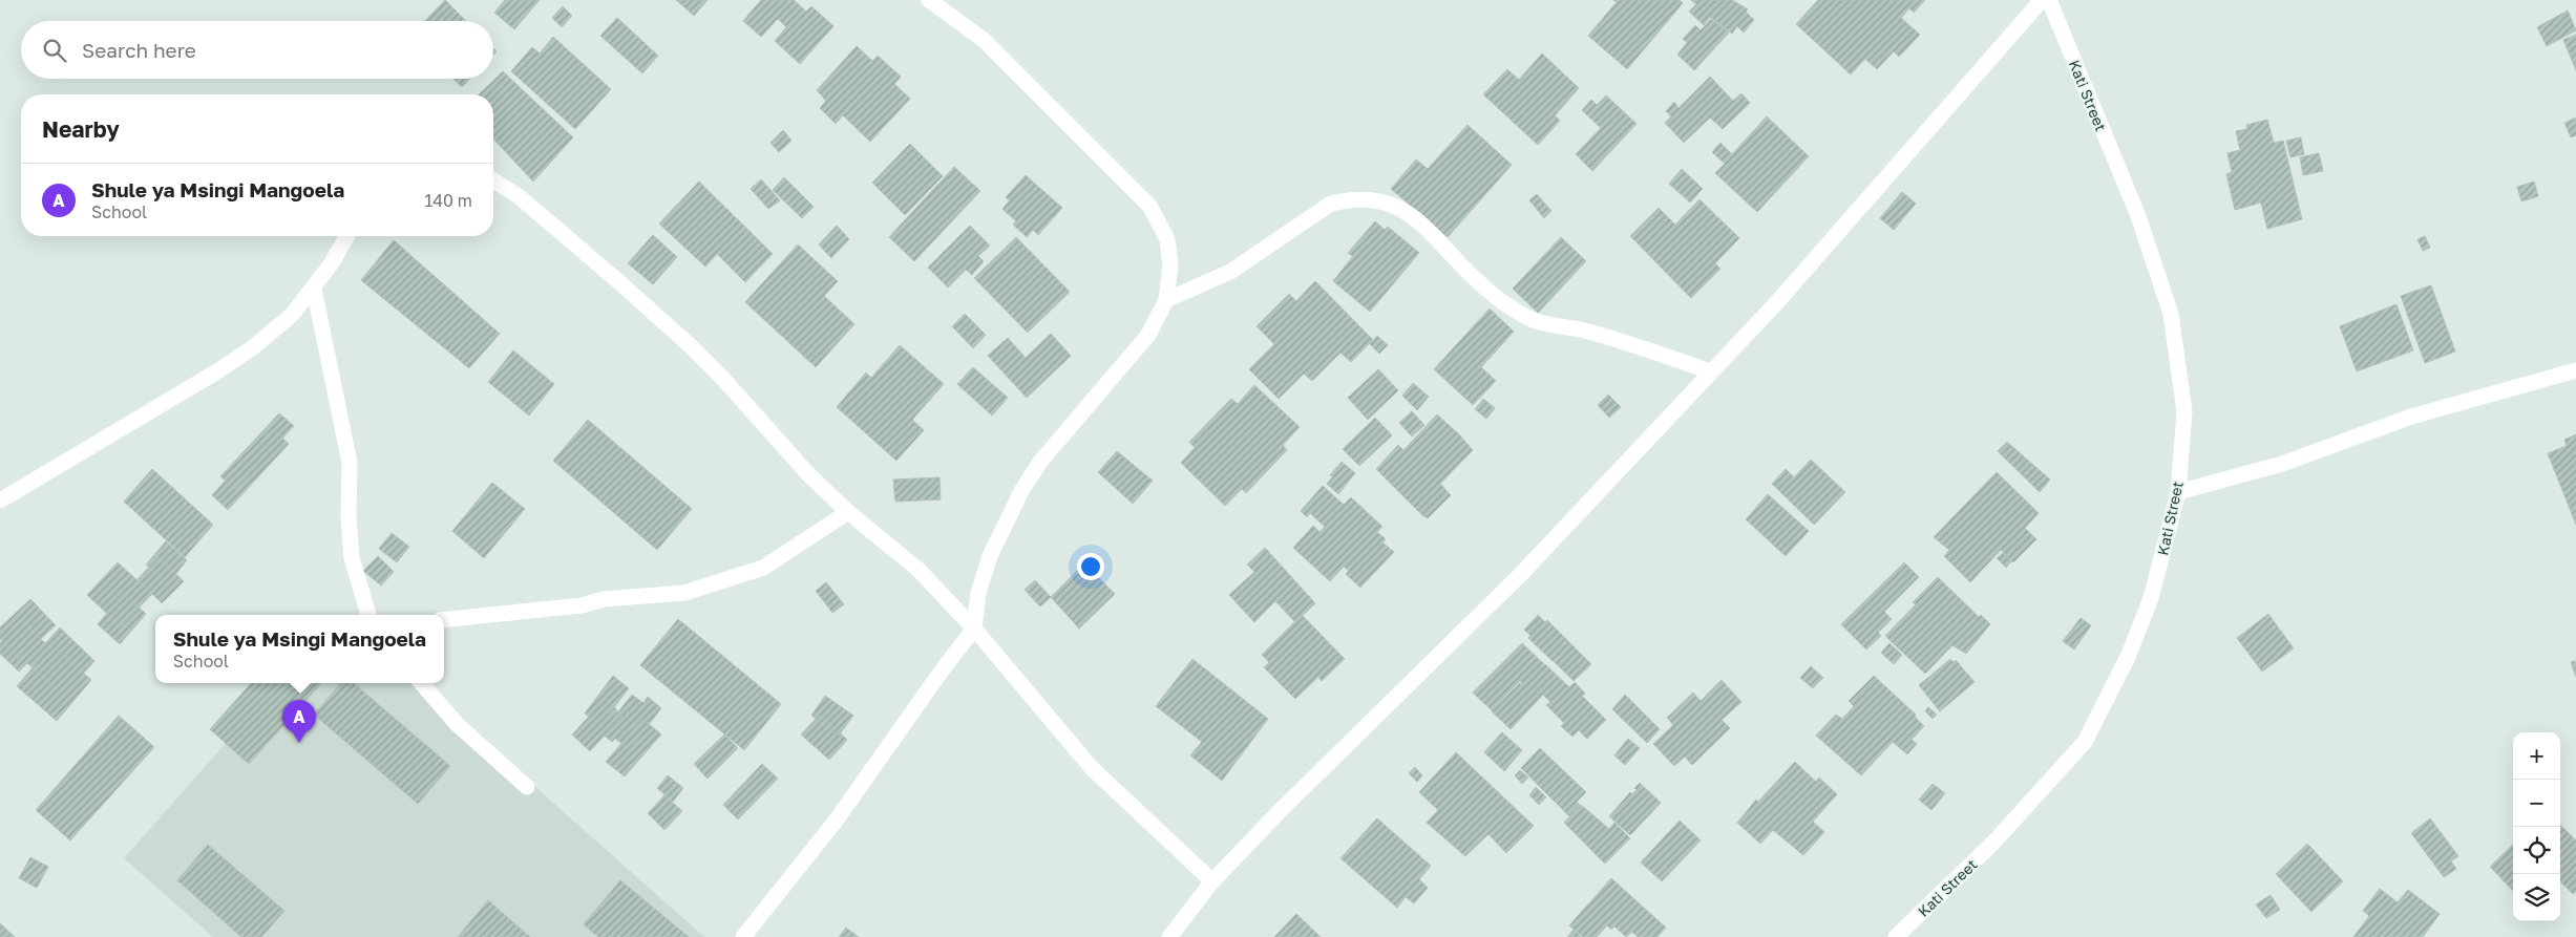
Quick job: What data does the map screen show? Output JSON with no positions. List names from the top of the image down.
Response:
{
  "streets": {
    "street": ["Kati Street"]
  },
  "page": {
    "search": "Search here",
    "heading": "Nearby",
    "list": [
      {
        "mark": "A",
        "name": "Shule ya Msingi Mangoela",
        "note": "School",
        "value": "140 m"
      }
    ],
    "popup": ["Shule ya Msingi Mangoela", "School"],
    "pins": "A",
    "map_buttons": ["+", "−"]
  }
}
